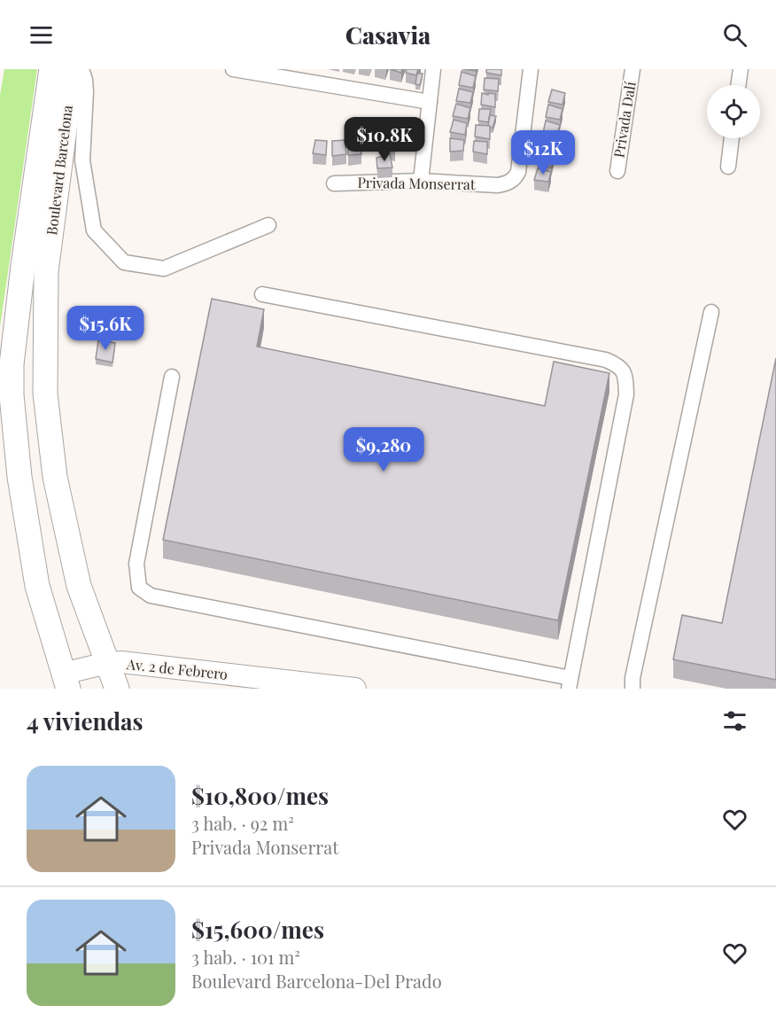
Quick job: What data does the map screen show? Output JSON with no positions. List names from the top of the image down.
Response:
{
  "streets": {
    "main road": ["Boulevard Barcelona", "Av. 2 de Febrero"],
    "street": ["Privada Dalí", "Privada Monserrat"]
  },
  "crossings": [
    ["Boulevard Barcelona", "Av. 2 de Febrero"]
  ],
  "page": {
    "header": "Casavia",
    "price": [
      "$10.8K",
      "$12K",
      "$15.6K",
      "$9,280"
    ],
    "heading": "4 viviendas",
    "list": [
      {
        "name": "$10,800/mes",
        "note": "3 hab. · 92 m² · Privada Monserrat"
      },
      {
        "name": "$15,600/mes",
        "note": "3 hab. · 101 m² · Boulevard Barcelona-Del Prado"
      }
    ]
  }
}
